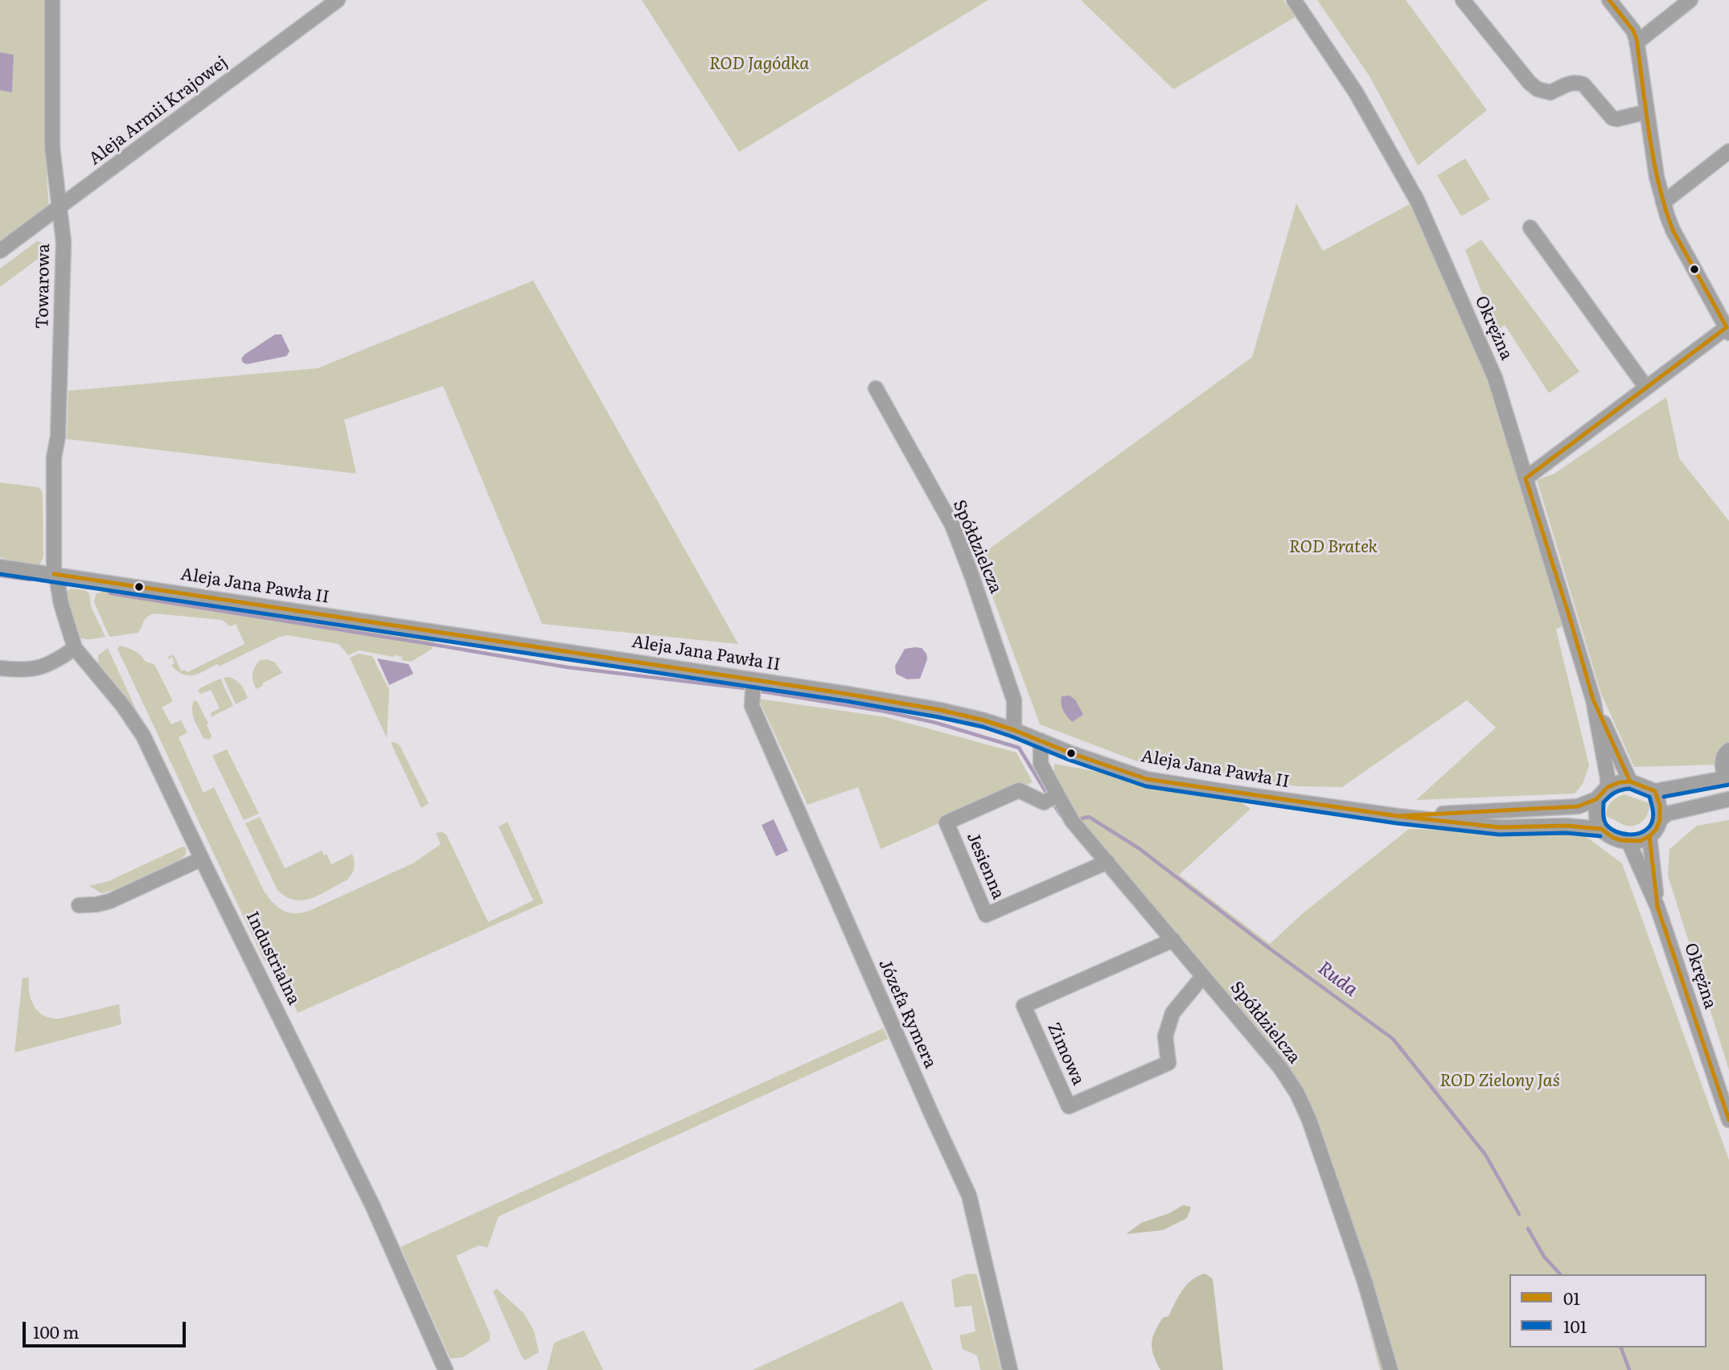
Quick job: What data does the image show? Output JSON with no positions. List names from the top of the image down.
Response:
{
  "streets": {
    "street": [
      "Aleja Armii Krajowej",
      "Towarowa",
      "Okrężna",
      "Spółdzielcza",
      "Aleja Jana Pawła II",
      "Jesienna",
      "Industrialna",
      "Józefa Rymera",
      "Zimowa"
    ]
  },
  "crossings": [
    ["Aleja Armii Krajowej", "Towarowa"],
    ["Towarowa", "Aleja Jana Pawła II"],
    ["Towarowa", "Industrialna"],
    ["Okrężna", "Aleja Jana Pawła II"],
    ["Spółdzielcza", "Aleja Jana Pawła II"],
    ["Spółdzielcza", "Jesienna"],
    ["Spółdzielcza", "Zimowa"],
    ["Aleja Jana Pawła II", "Industrialna"],
    ["Aleja Jana Pawła II", "Józefa Rymera"]
  ],
  "water": ["Ruda"],
  "parks": ["ROD Jagódka", "ROD Bratek", "ROD Zielony Jaś"],
  "lines": ["transit line 01", "transit line 101"],
  "legend": ["01", "101"],
  "scale_bar": "100 m"
}
